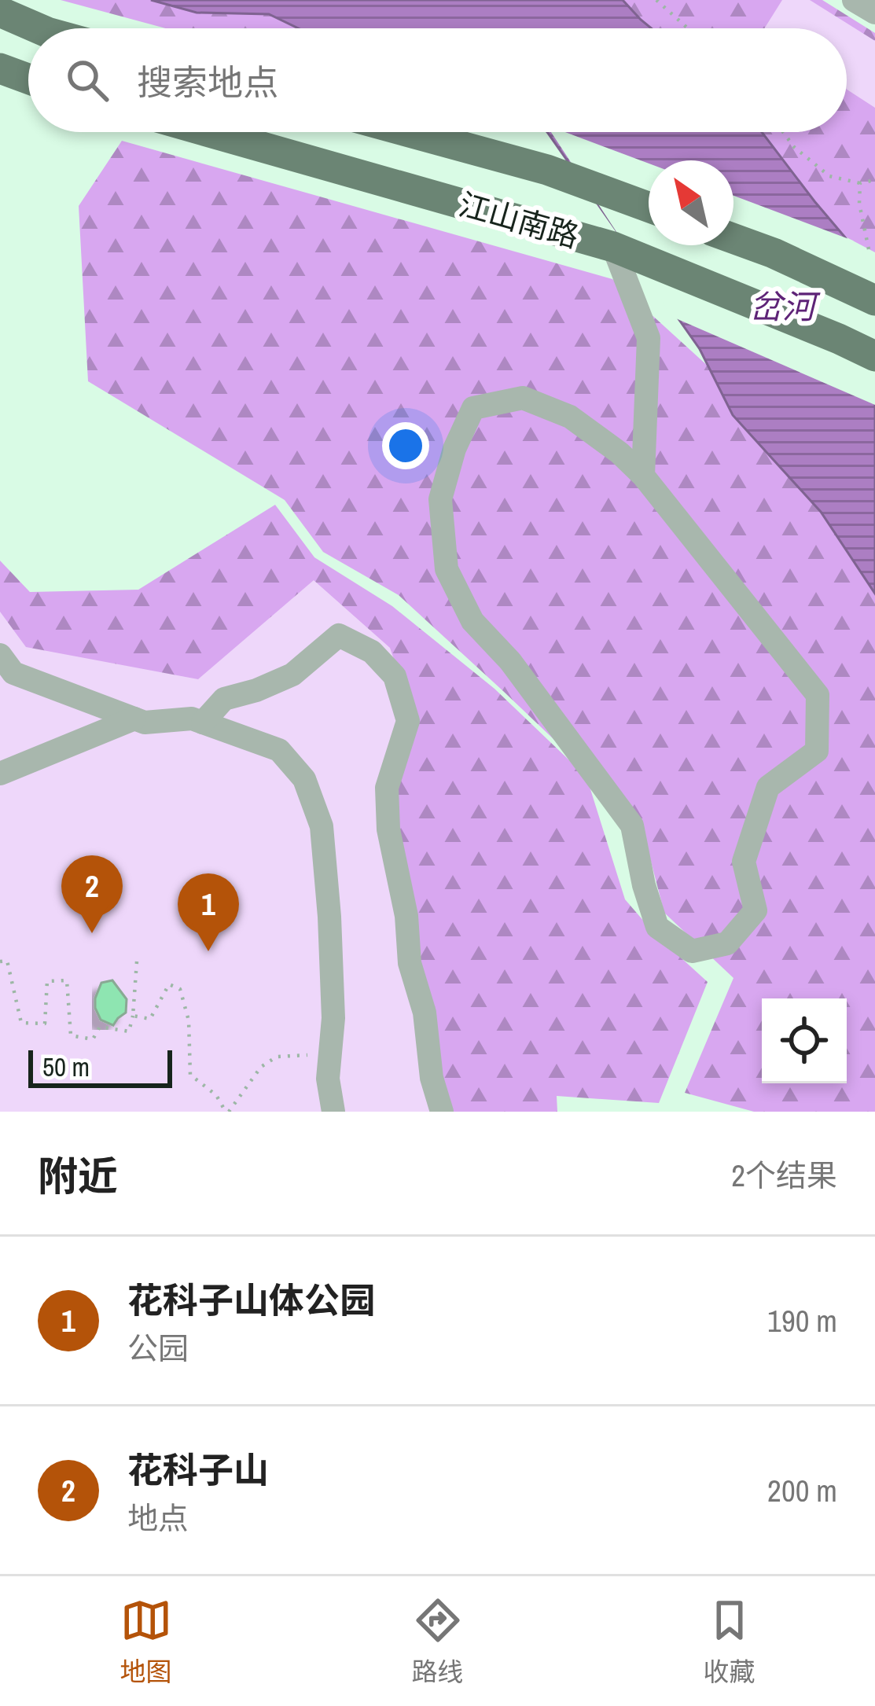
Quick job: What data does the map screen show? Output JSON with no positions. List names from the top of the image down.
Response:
{
  "streets": {
    "main road": ["江山南路"]
  },
  "water": ["岔河"],
  "scale_bar": "50 m",
  "north": "top left",
  "page": {
    "search": "搜索地点",
    "pins": ["2", "1"],
    "scale": "50 m",
    "heading": ["附近", "2个结果"],
    "list": [
      {
        "mark": "1",
        "name": "花科子山体公园",
        "note": "公园",
        "value": "190 m"
      },
      {
        "mark": "2",
        "name": "花科子山",
        "note": "地点",
        "value": "200 m"
      }
    ],
    "nav": ["地图", "路线", "收藏"]
  }
}
